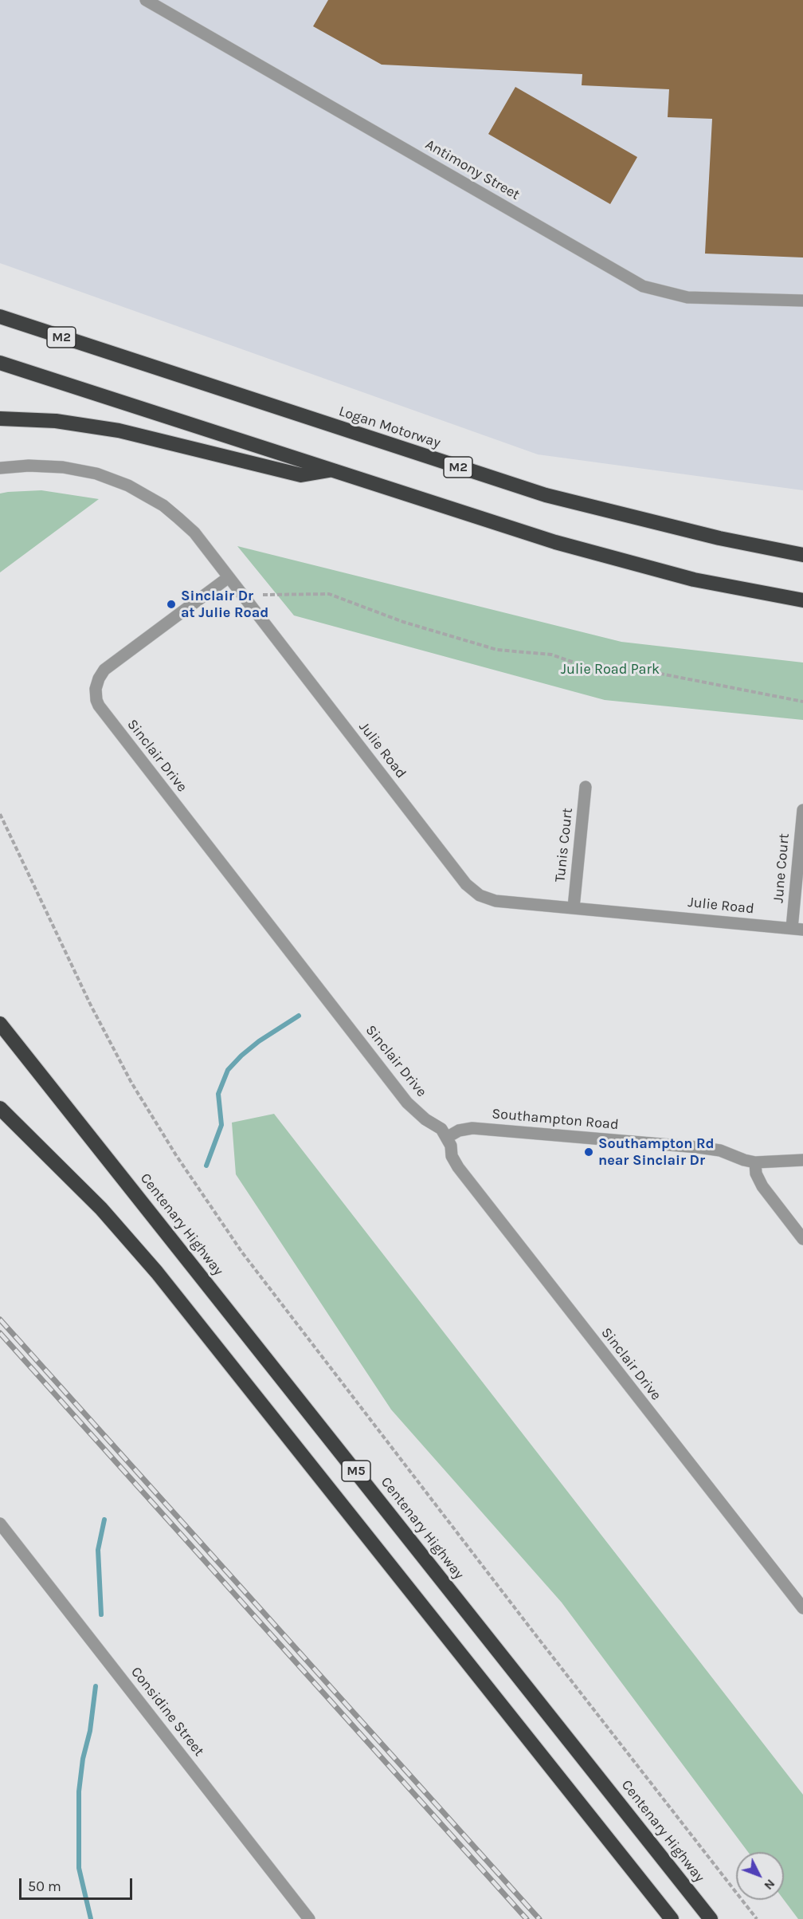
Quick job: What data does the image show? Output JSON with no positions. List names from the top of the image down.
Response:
{
  "streets": {
    "highway": [
      "M2",
      "Logan Motorway",
      "Centenary Highway",
      "M5"
    ],
    "street": [
      "Antimony Street",
      "Julie Road",
      "Sinclair Drive",
      "Tunis Court",
      "June Court",
      "Southampton Road",
      "Considine Street"
    ]
  },
  "crossings": [
    ["Julie Road", "Sinclair Drive"],
    ["Julie Road", "Tunis Court"],
    ["Julie Road", "June Court"],
    ["Sinclair Drive", "Southampton Road"]
  ],
  "parks": ["Julie Road Park"],
  "places": ["Sinclair Dr at Julie Road", "Southampton Rd near Sinclair Dr"],
  "scale_bar": "50 m",
  "north": "bottom right"
}
